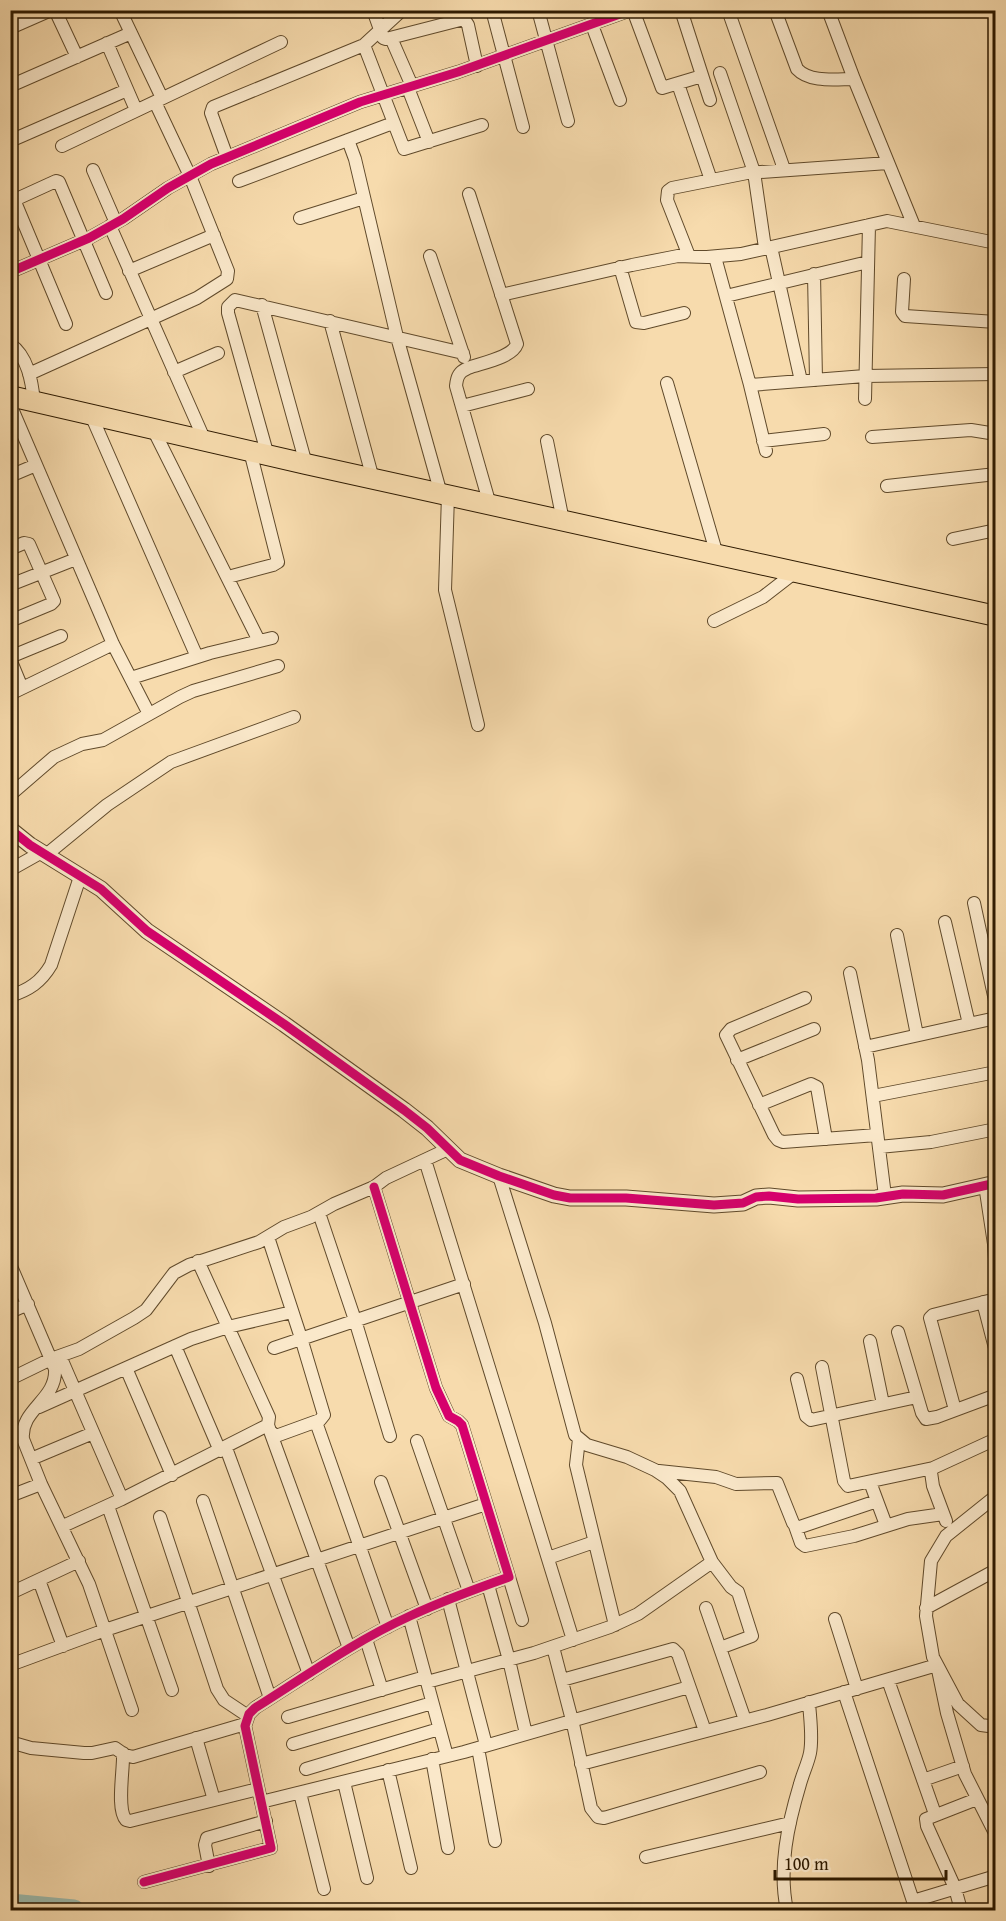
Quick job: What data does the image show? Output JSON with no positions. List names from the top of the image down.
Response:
{
  "scale_bar": "100 m"
}
